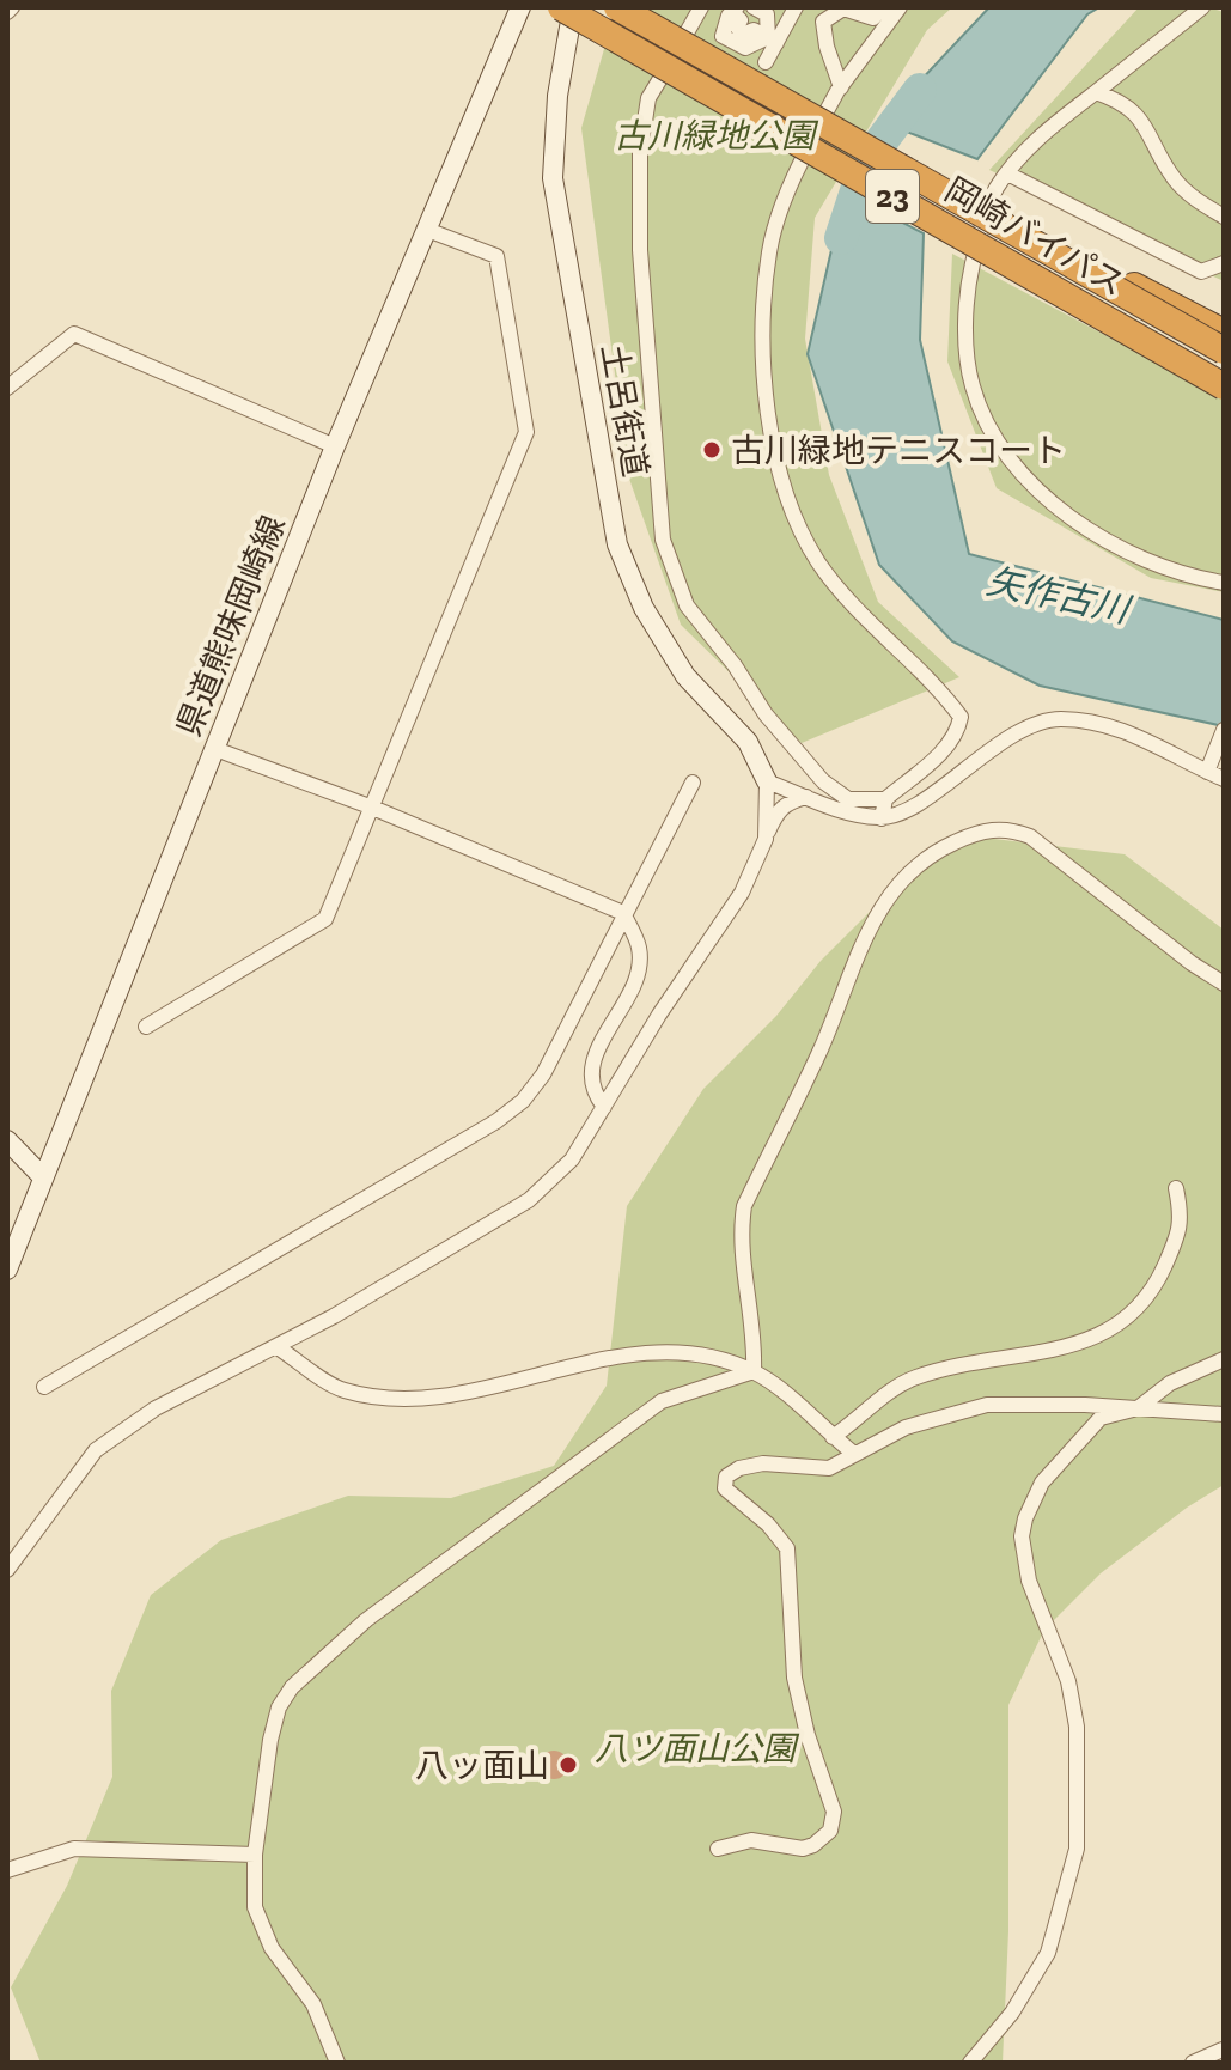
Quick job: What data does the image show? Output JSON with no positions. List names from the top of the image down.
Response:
{
  "streets": {
    "highway": ["23", "岡崎バイパス"],
    "main road": ["土呂街道", "県道熊味岡崎線"]
  },
  "crossings": [
    ["23", "岡崎バイパス"]
  ],
  "water": ["矢作古川"],
  "parks": ["古川緑地公園", "八ツ面山公園"],
  "places": ["古川緑地テニスコート", "八ッ面山"]
}
